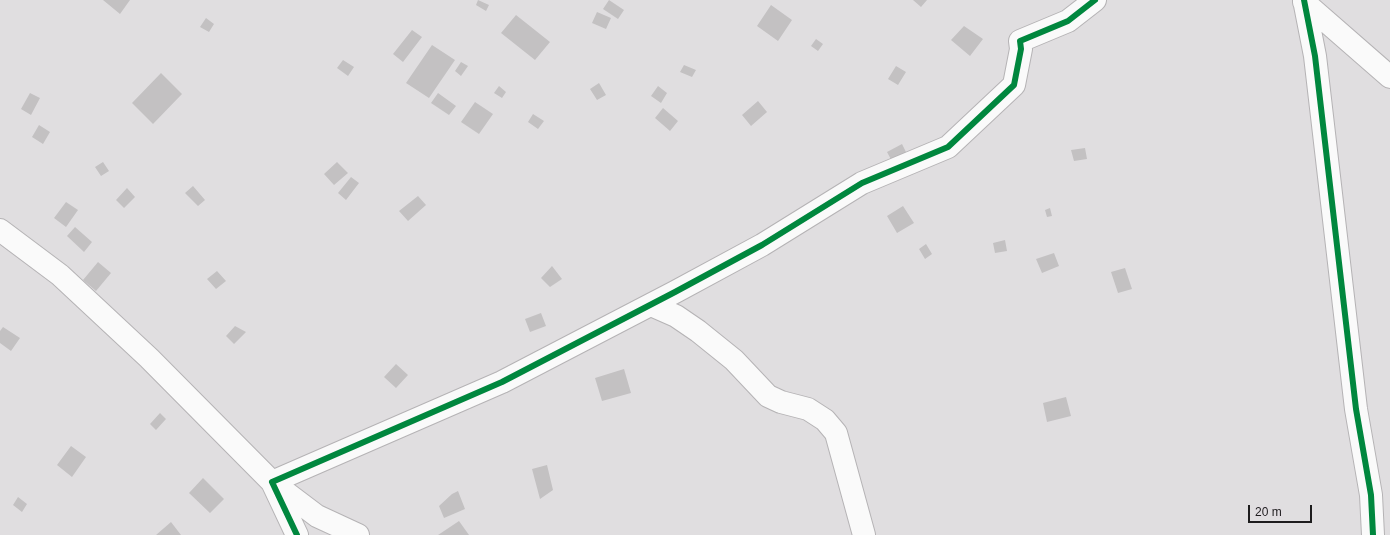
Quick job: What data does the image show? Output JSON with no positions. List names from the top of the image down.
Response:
{
  "scale_bar": "20 m"
}
